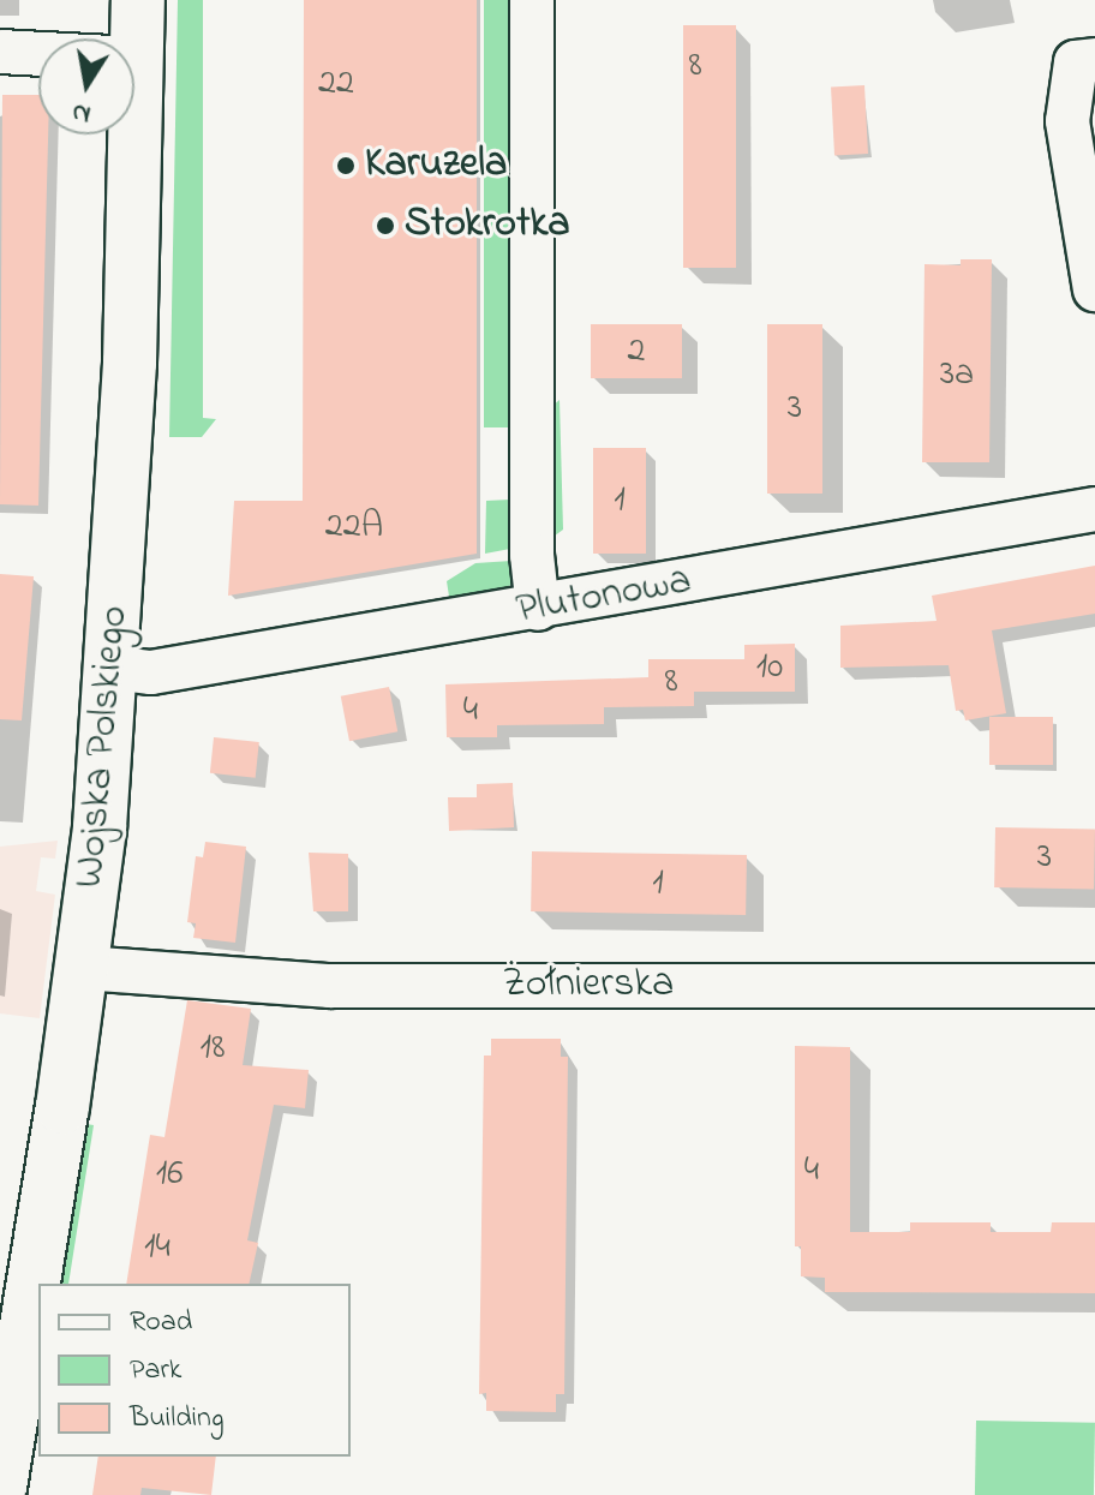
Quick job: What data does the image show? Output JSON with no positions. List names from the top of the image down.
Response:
{
  "streets": {
    "street": ["Plutonowa", "Wojska Polskiego", "Żołnierska"]
  },
  "crossings": [
    ["Plutonowa", "Wojska Polskiego"],
    ["Wojska Polskiego", "Żołnierska"]
  ],
  "places": ["Karuzela", "Stokrotka"],
  "house_numbers": [
    "8",
    "22",
    "2",
    "3a",
    "3",
    "1",
    "22A",
    "10",
    "8",
    "4",
    "3",
    "1",
    "18",
    "4",
    "16",
    "14"
  ],
  "legend": ["Road", "Park", "Building"],
  "north": "bottom"
}
